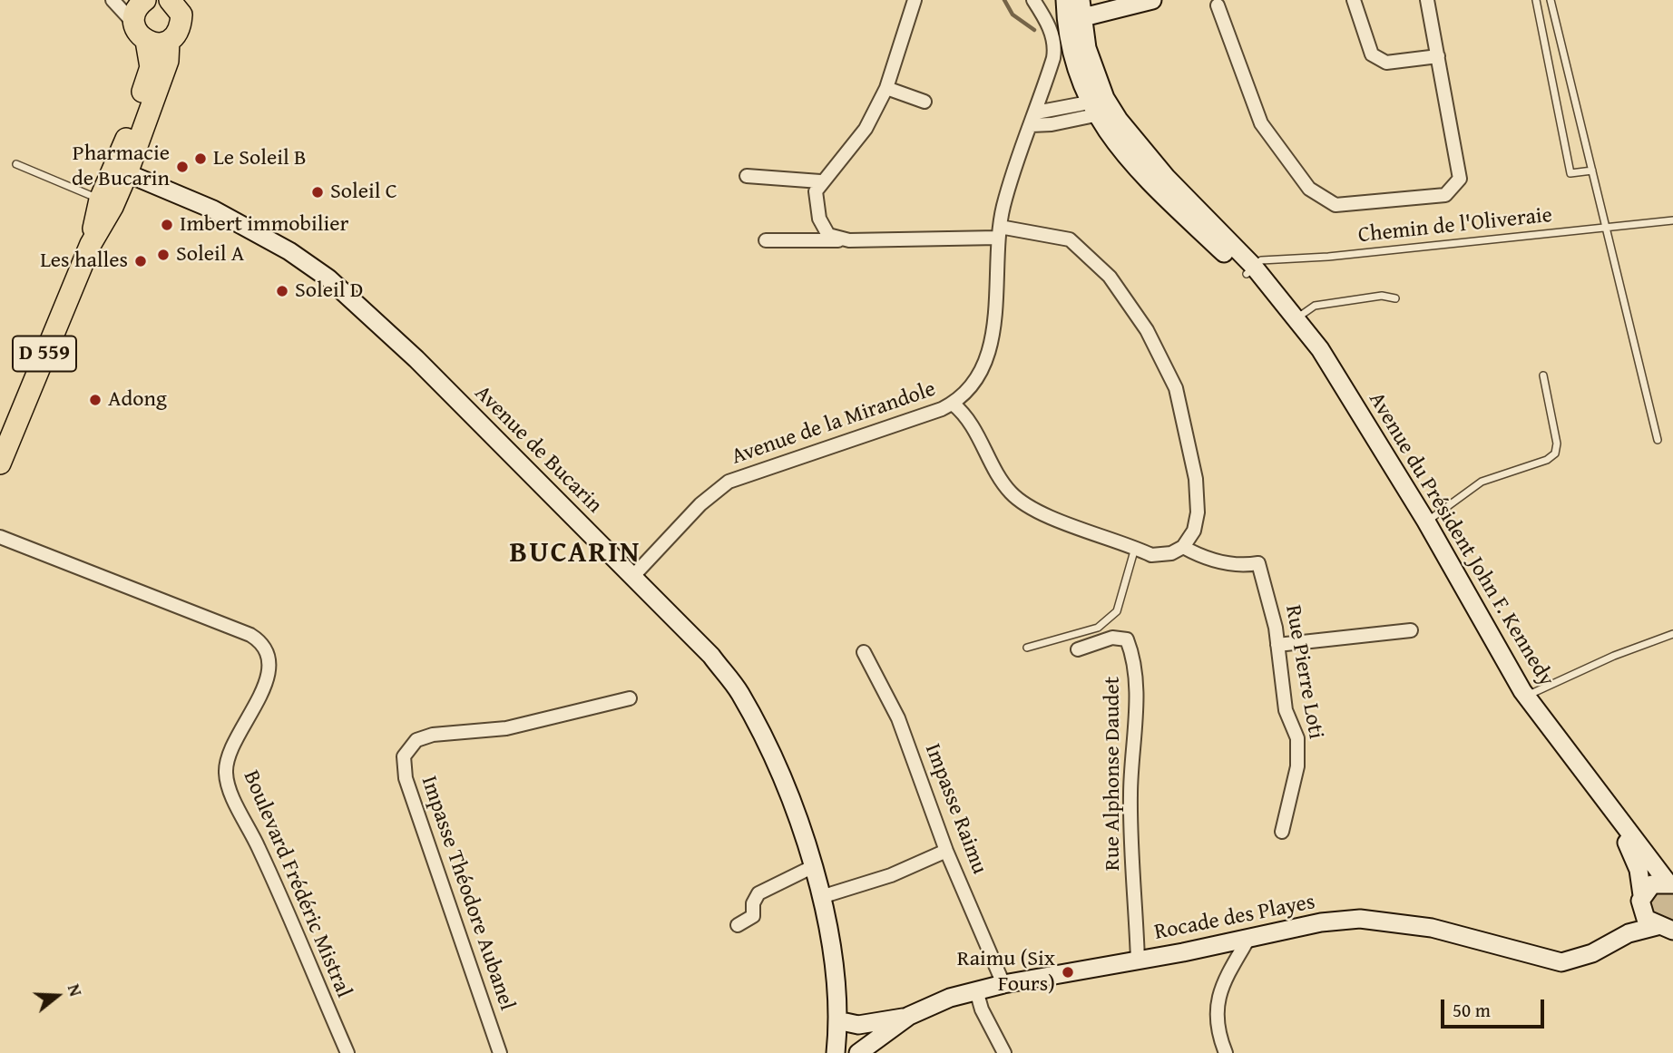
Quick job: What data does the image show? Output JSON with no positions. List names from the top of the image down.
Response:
{
  "streets": {
    "main road": ["D 559"],
    "street": [
      "Avenue de la Mirandole",
      "Avenue de Bucarin",
      "Avenue du Président John F. Kennedy",
      "Rue Pierre Loti",
      "Rue Alphonse Daudet",
      "Impasse Raimu",
      "Boulevard Frédéric Mistral",
      "Impasse Théodore Aubanel",
      "Rocade des Playes"
    ],
    "lane": ["Chemin de l'Oliveraie"]
  },
  "crossings": [
    ["Chemin de l'Oliveraie", "Avenue du Président John F. Kennedy"],
    ["D 559", "Avenue de Bucarin"],
    ["Avenue de la Mirandole", "Avenue de Bucarin"],
    ["Avenue de Bucarin", "Rocade des Playes"],
    ["Rue Alphonse Daudet", "Rocade des Playes"],
    ["Impasse Raimu", "Rocade des Playes"]
  ],
  "districts": ["BUCARIN"],
  "places": [
    "Le Soleil B",
    "Pharmacie de Bucarin",
    "Soleil C",
    "Imbert immobilier",
    "Soleil A",
    "Les halles",
    "Soleil D",
    "Adong",
    "Raimu (Six Fours)"
  ],
  "scale_bar": "50 m",
  "north": "right"
}
